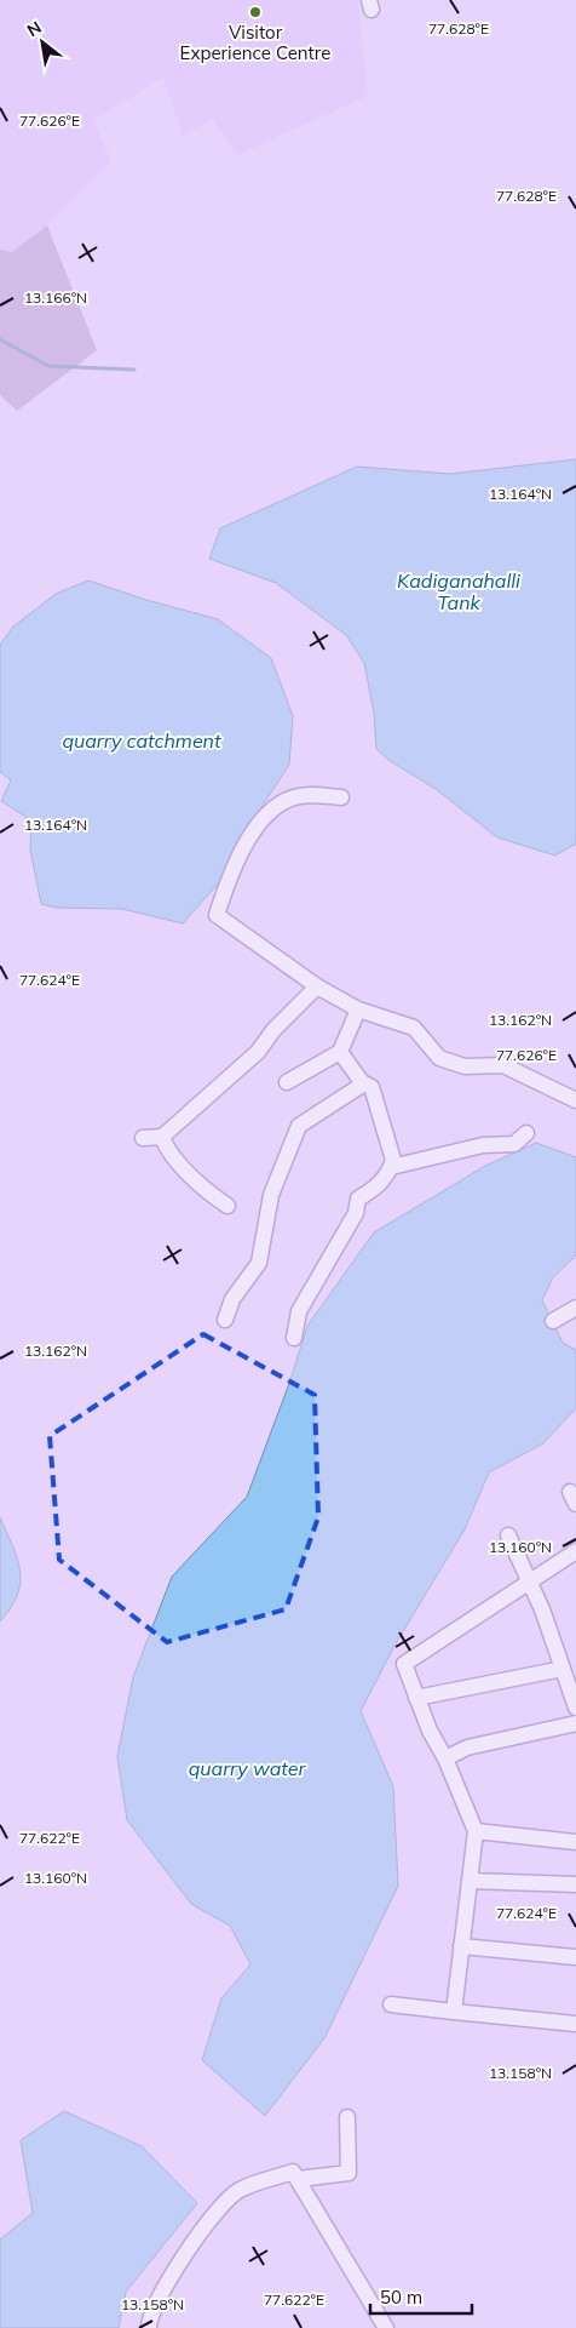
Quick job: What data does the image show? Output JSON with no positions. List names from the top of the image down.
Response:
{
  "water": ["Kadiganahalli Tank", "quarry catchment", "quarry water"],
  "places": ["Visitor Experience Centre"],
  "scale_bar": "50 m",
  "north": "top left",
  "coordinates": [
    "77.628°E",
    "77.626°E",
    "13.166°N",
    "13.164°N",
    "77.624°E",
    "13.162°N",
    "13.160°N",
    "77.622°E",
    "13.158°N"
  ]
}
